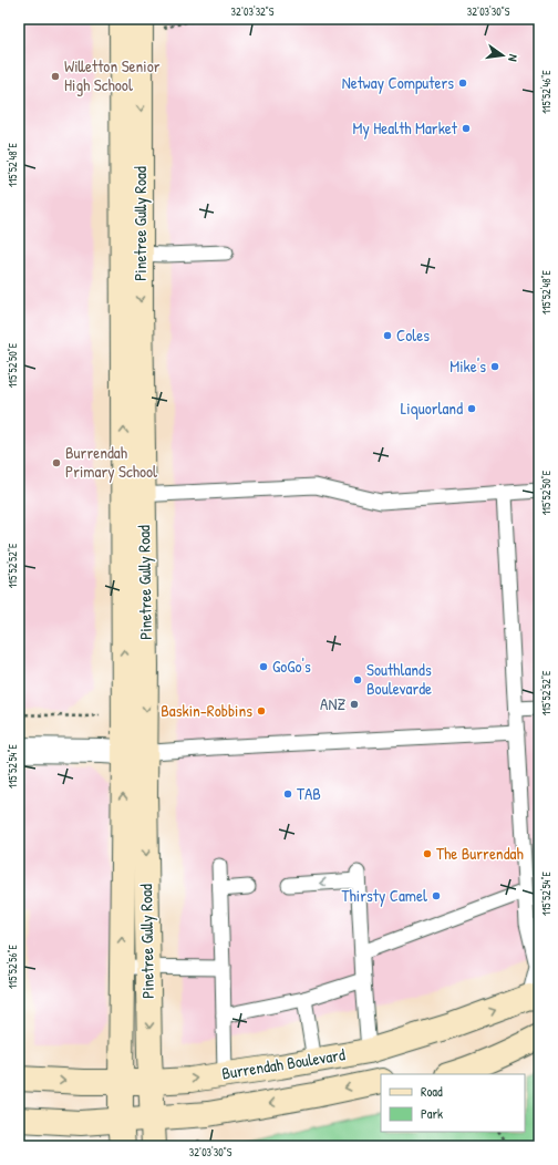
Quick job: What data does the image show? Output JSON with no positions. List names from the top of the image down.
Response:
{
  "streets": {
    "main road": ["Pinetree Gully Road", "Burrendah Boulevard"]
  },
  "crossings": [
    ["Pinetree Gully Road", "Burrendah Boulevard"]
  ],
  "places": [
    "Willetton Senior High School",
    "Netway Computers",
    "My Health Market",
    "Coles",
    "Mike's",
    "Liquorland",
    "Burrendah Primary School",
    "GoGo's",
    "Southlands Boulevarde",
    "ANZ",
    "Baskin-Robbins",
    "TAB",
    "The Burrendah",
    "Thirsty Camel"
  ],
  "legend": ["Road", "Park"],
  "north": "right",
  "coordinates": [
    "32°03'32\"S",
    "32°03'30\"S",
    "115°52'46\"E",
    "115°52'48\"E",
    "115°52'50\"E",
    "115°52'52\"E",
    "115°52'54\"E",
    "115°52'56\"E"
  ]
}
